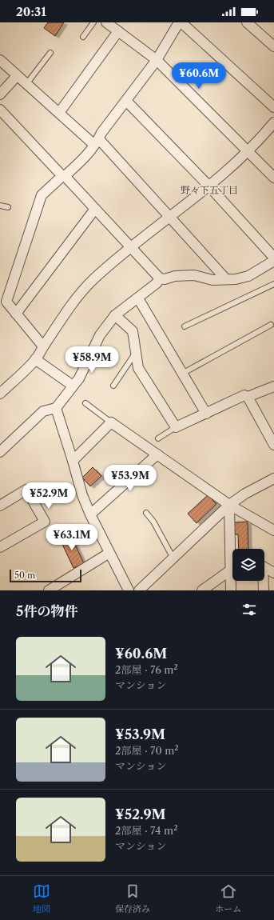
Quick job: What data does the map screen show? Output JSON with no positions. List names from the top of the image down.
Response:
{
  "districts": ["野々下五丁目"],
  "scale_bar": "50 m",
  "page": {
    "status": "20:31",
    "price": [
      "¥60.6M",
      "¥58.9M",
      "¥53.9M",
      "¥52.9M",
      "¥63.1M"
    ],
    "scale": "50 m",
    "heading": "5件の物件",
    "list": [
      {
        "name": "¥60.6M",
        "note": "2部屋 · 76 m² · マンション"
      },
      {
        "name": "¥53.9M",
        "note": "2部屋 · 70 m² · マンション"
      },
      {
        "name": "¥52.9M",
        "note": "2部屋 · 74 m² · マンション"
      }
    ],
    "tabs": ["地図", "保存済み", "ホーム"]
  }
}
